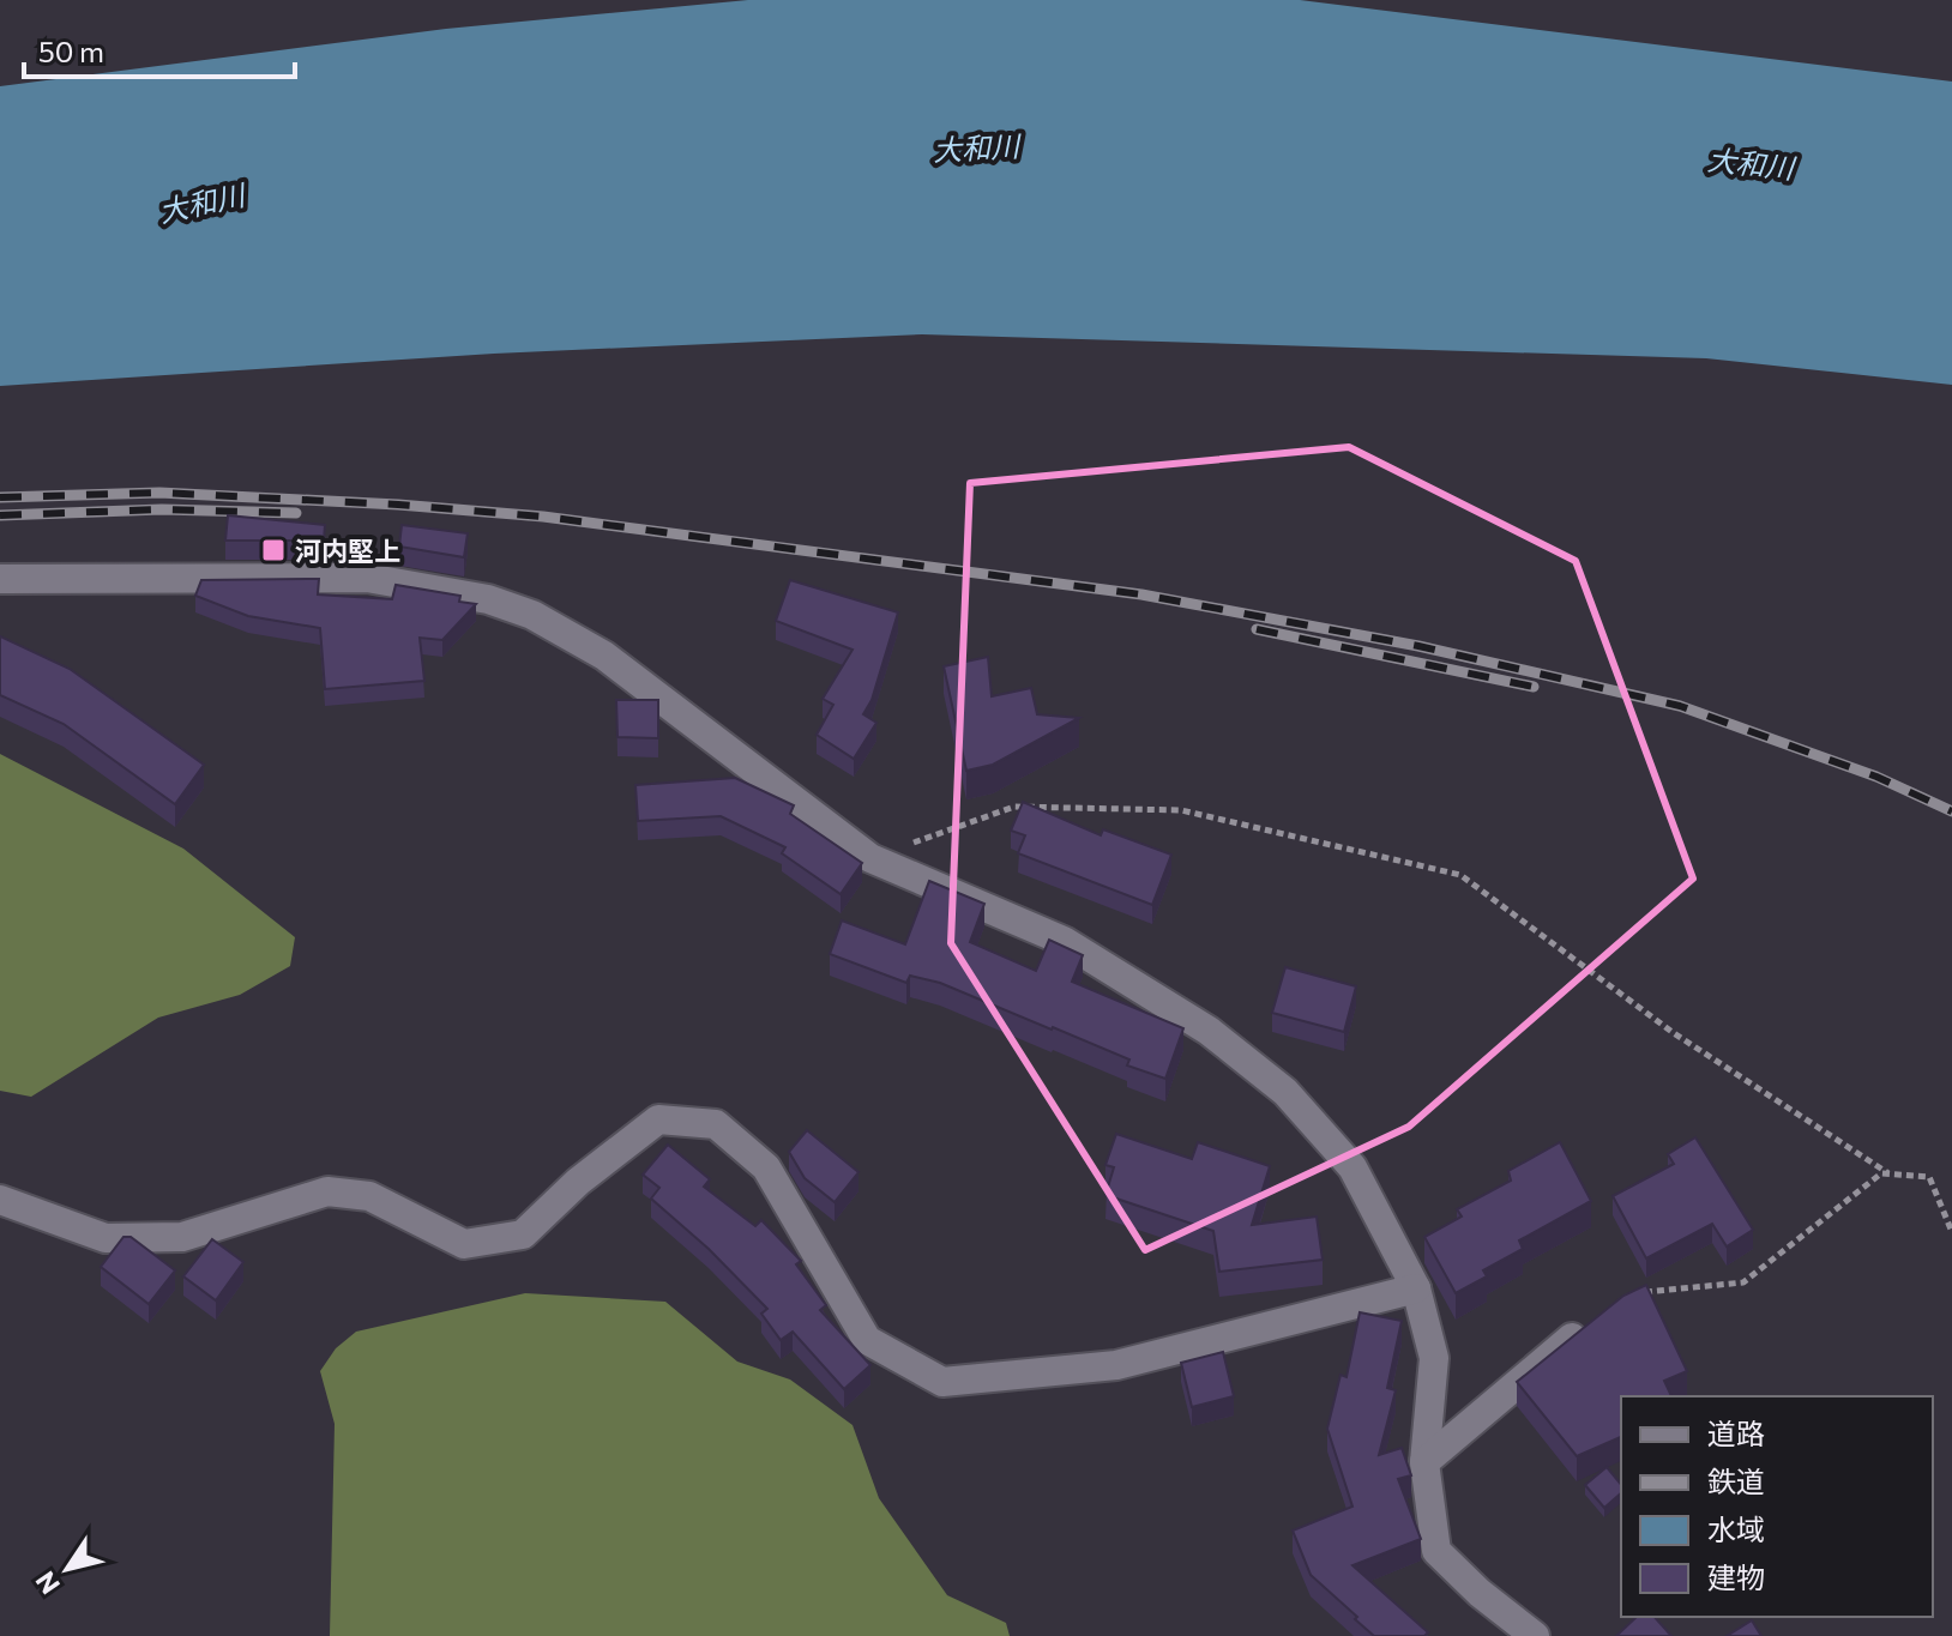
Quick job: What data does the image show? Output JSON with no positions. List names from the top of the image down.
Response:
{
  "water": ["大和川"],
  "places": {
    "transit": ["河内堅上"]
  },
  "legend": [
    "道路",
    "鉄道",
    "水域",
    "建物"
  ],
  "scale_bar": "50 m",
  "north": "bottom left"
}
